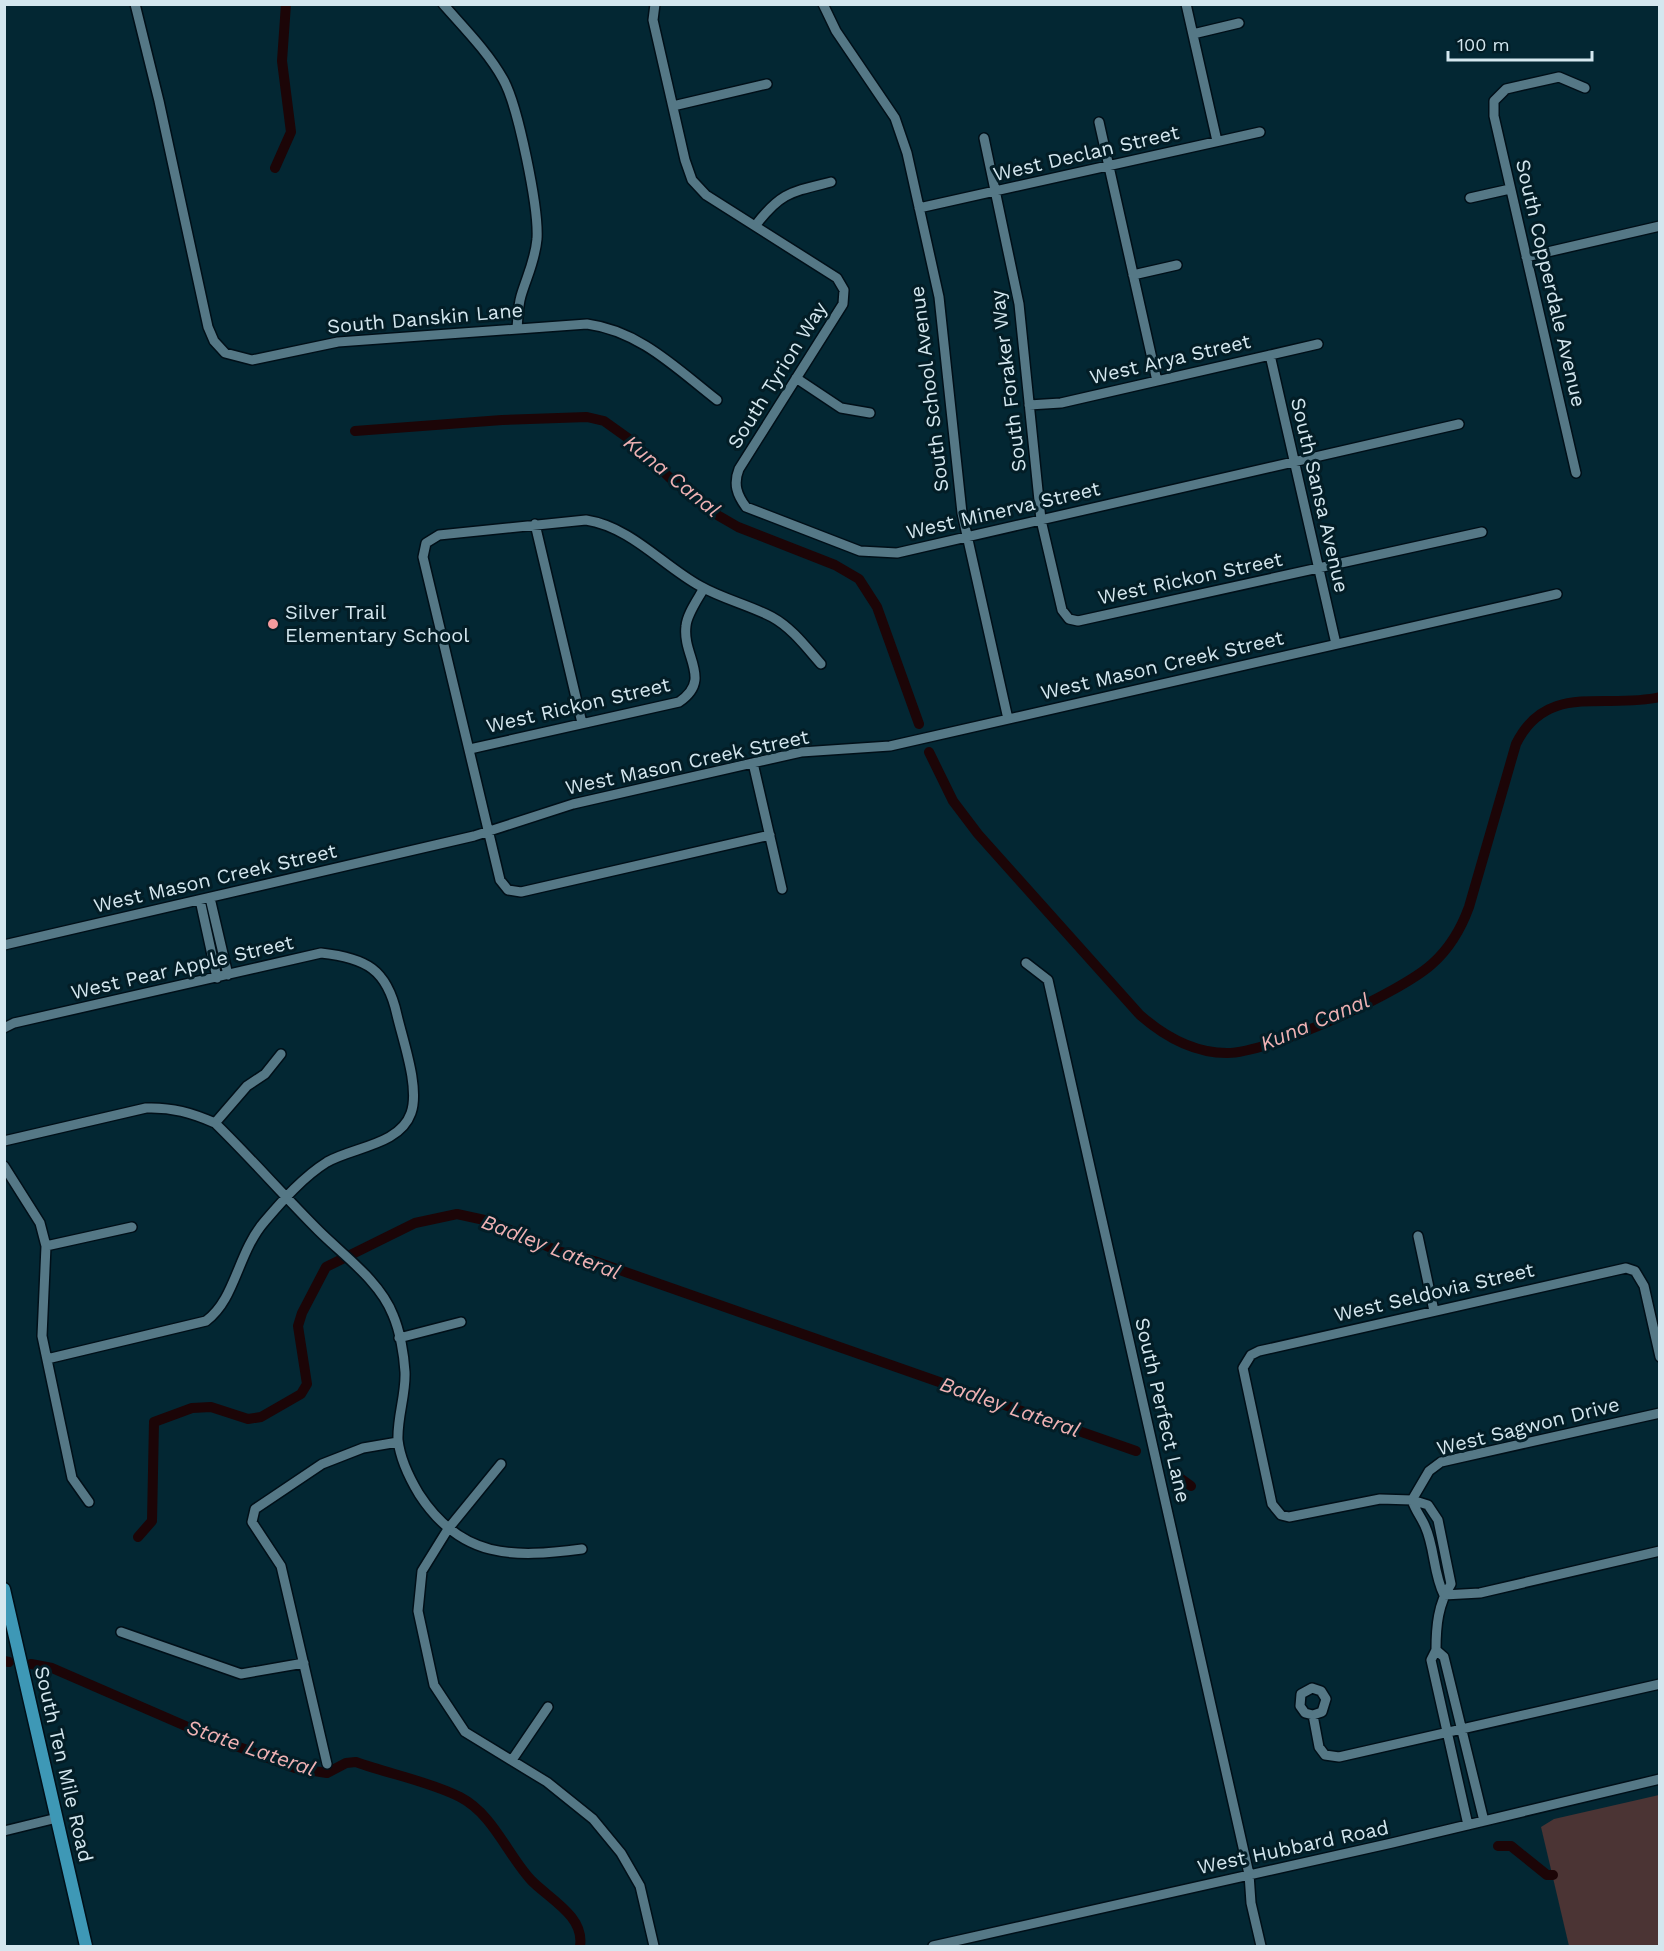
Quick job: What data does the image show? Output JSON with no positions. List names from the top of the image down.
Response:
{
  "streets": {
    "main road": ["South Ten Mile Road"],
    "street": [
      "West Declan Street",
      "South Copperdale Avenue",
      "South Danskin Lane",
      "West Arya Street",
      "South Tyrion Way",
      "South Foraker Way",
      "South School Avenue",
      "South Sansa Avenue",
      "West Minerva Street",
      "West Rickon Street",
      "West Mason Creek Street",
      "West Pear Apple Street",
      "West Seldovia Street",
      "South Perfect Lane",
      "West Sagwon Drive",
      "West Hubbard Road"
    ]
  },
  "crossings": [
    ["West Declan Street", "South Foraker Way"],
    ["West Declan Street", "South School Avenue"],
    ["West Arya Street", "South Foraker Way"],
    ["West Arya Street", "South Sansa Avenue"],
    ["South Tyrion Way", "West Minerva Street"],
    ["South Foraker Way", "West Minerva Street"],
    ["South Foraker Way", "West Rickon Street"],
    ["South School Avenue", "West Minerva Street"],
    ["South School Avenue", "West Mason Creek Street"],
    ["South Sansa Avenue", "West Minerva Street"],
    ["South Sansa Avenue", "West Rickon Street"],
    ["South Sansa Avenue", "West Mason Creek Street"],
    ["West Seldovia Street", "West Sagwon Drive"],
    ["South Perfect Lane", "West Hubbard Road"]
  ],
  "water": ["Kuna Canal", "Badley Lateral", "State Lateral"],
  "places": ["Silver Trail Elementary School"],
  "scale_bar": "100 m"
}
